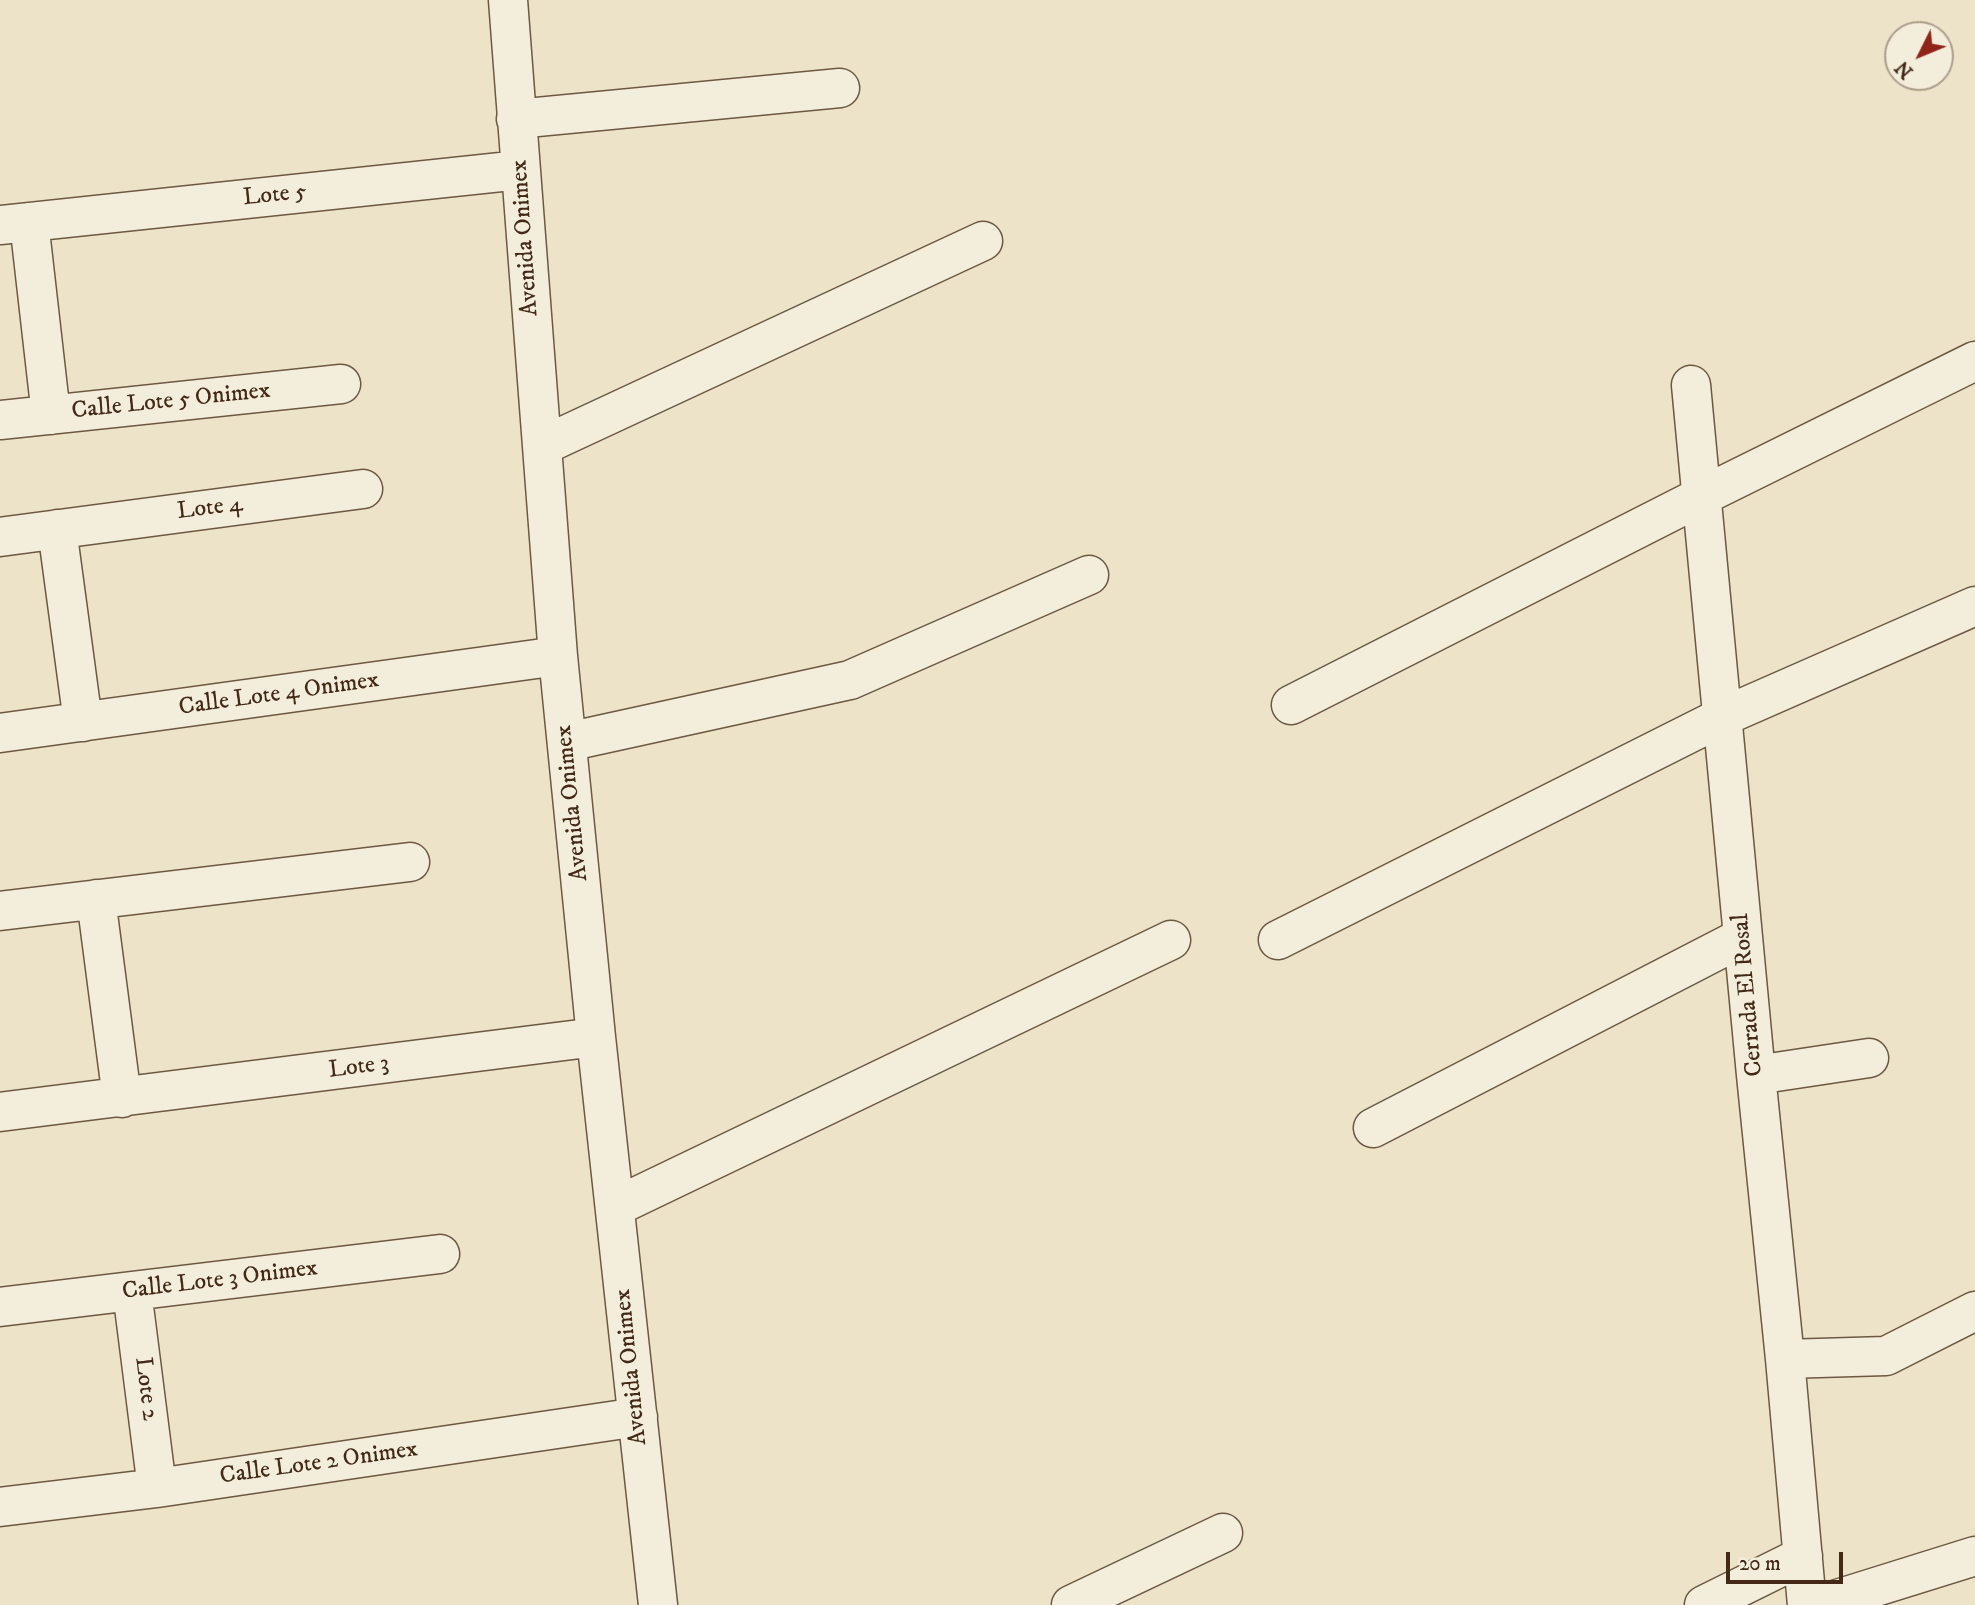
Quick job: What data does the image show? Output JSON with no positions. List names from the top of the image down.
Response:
{
  "streets": {
    "street": [
      "Lote 5",
      "Avenida Onimex",
      "Calle Lote 5 Onimex",
      "Lote 4",
      "Calle Lote 4 Onimex",
      "Cerrada El Rosal",
      "Lote 3",
      "Calle Lote 3 Onimex",
      "Lote 2",
      "Calle Lote 2 Onimex"
    ]
  },
  "crossings": [
    ["Lote 5", "Avenida Onimex"],
    ["Lote 5", "Calle Lote 5 Onimex"],
    ["Avenida Onimex", "Calle Lote 4 Onimex"],
    ["Avenida Onimex", "Lote 3"],
    ["Avenida Onimex", "Calle Lote 2 Onimex"],
    ["Calle Lote 3 Onimex", "Lote 2"],
    ["Lote 2", "Calle Lote 2 Onimex"]
  ],
  "scale_bar": "20 m",
  "north": "bottom left"
}
